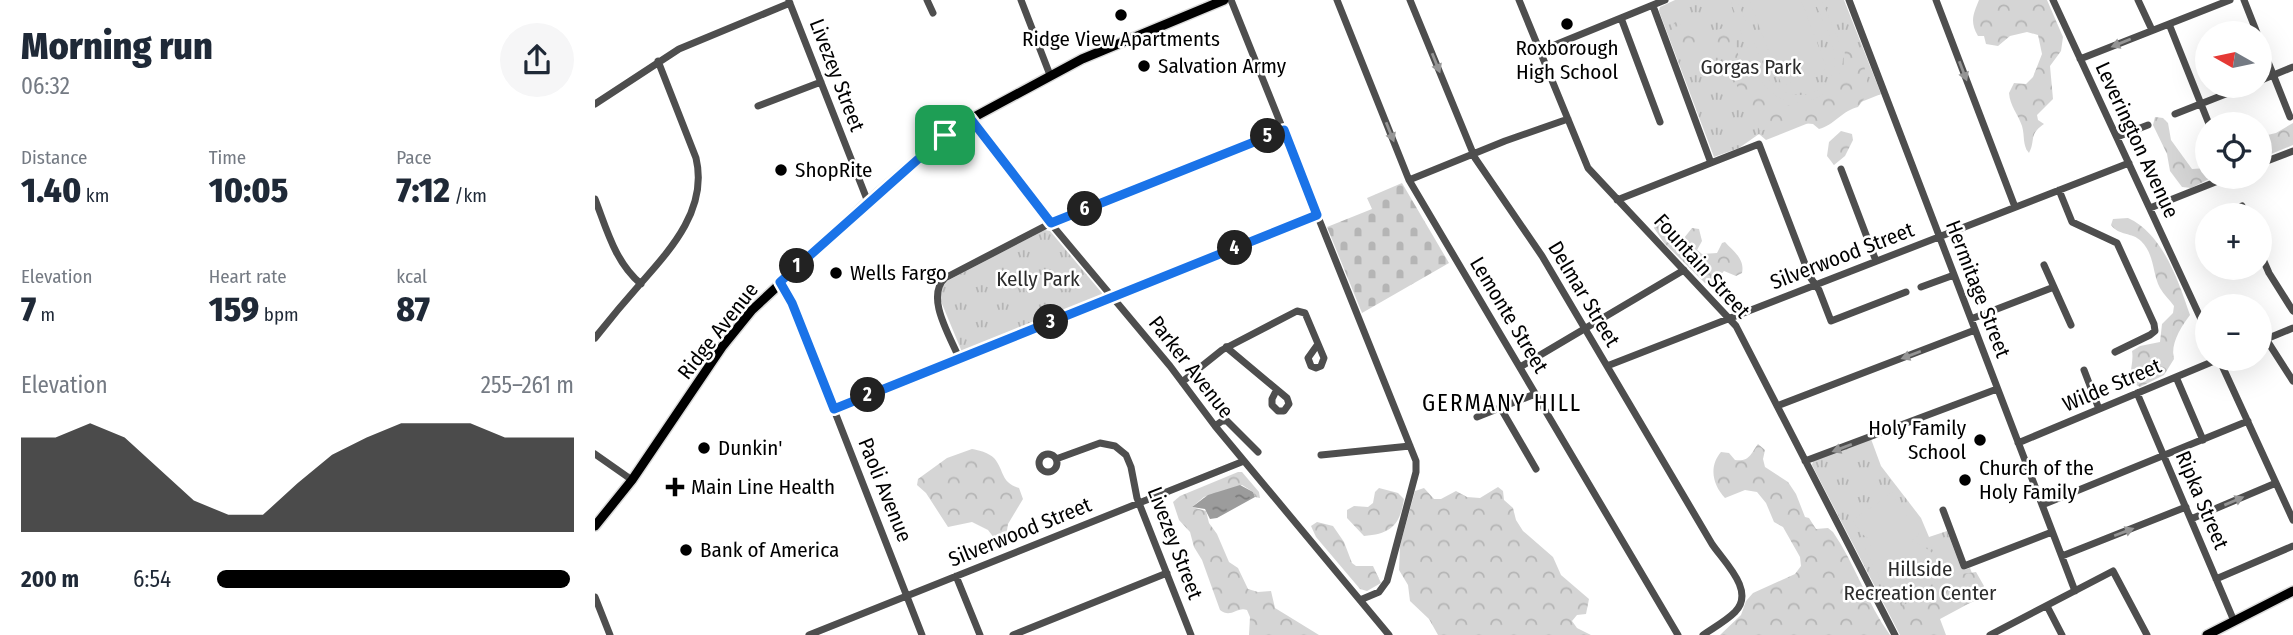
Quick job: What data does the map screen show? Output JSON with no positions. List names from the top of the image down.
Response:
{
  "streets": {
    "main road": ["Ridge Avenue"],
    "street": [
      "Livezey Street",
      "Leverington Avenue",
      "Silverwood Street",
      "Fountain Street",
      "Hermitage Street",
      "Delmar Street",
      "Lemonte Street",
      "Parker Avenue",
      "Wilde Street",
      "Paoli Avenue",
      "Ripka Street"
    ]
  },
  "crossings": [
    ["Livezey Street", "Silverwood Street"],
    ["Livezey Street", "Ridge Avenue"],
    ["Leverington Avenue", "Silverwood Street"],
    ["Silverwood Street", "Fountain Street"],
    ["Silverwood Street", "Hermitage Street"],
    ["Silverwood Street", "Delmar Street"],
    ["Silverwood Street", "Parker Avenue"],
    ["Silverwood Street", "Paoli Avenue"],
    ["Hermitage Street", "Wilde Street"],
    ["Ridge Avenue", "Parker Avenue"],
    ["Ridge Avenue", "Paoli Avenue"],
    ["Wilde Street", "Ripka Street"]
  ],
  "districts": ["GERMANY HILL"],
  "parks": ["Gorgas Park", "Kelly Park", "Hillside Recreation Center"],
  "places": {
    "other": [
      "Ridge View Apartments",
      "Roxborough High School",
      "Salvation Army",
      "ShopRite",
      "Wells Fargo",
      "Holy Family School",
      "Dunkin'",
      "Church of the Holy Family",
      "Bank of America"
    ],
    "health": ["Main Line Health"]
  },
  "north": "left",
  "page": {
    "heading": ["Morning run", "06:32"],
    "map_buttons": ["+", "−"],
    "pins": [
      "5",
      "6",
      "4",
      "1",
      "3",
      "2"
    ],
    "stats": [
      ["Distance", "1.40 km"],
      ["Time", "10:05"],
      ["Pace", "7:12 /km"],
      ["Elevation", "7 m"],
      ["Heart rate", "159 bpm"],
      ["kcal", "87"]
    ],
    "chart": ["Elevation", "255–261 m"],
    "list": [
      {
        "name": "200 m",
        "note": "6:54"
      }
    ]
  }
}
